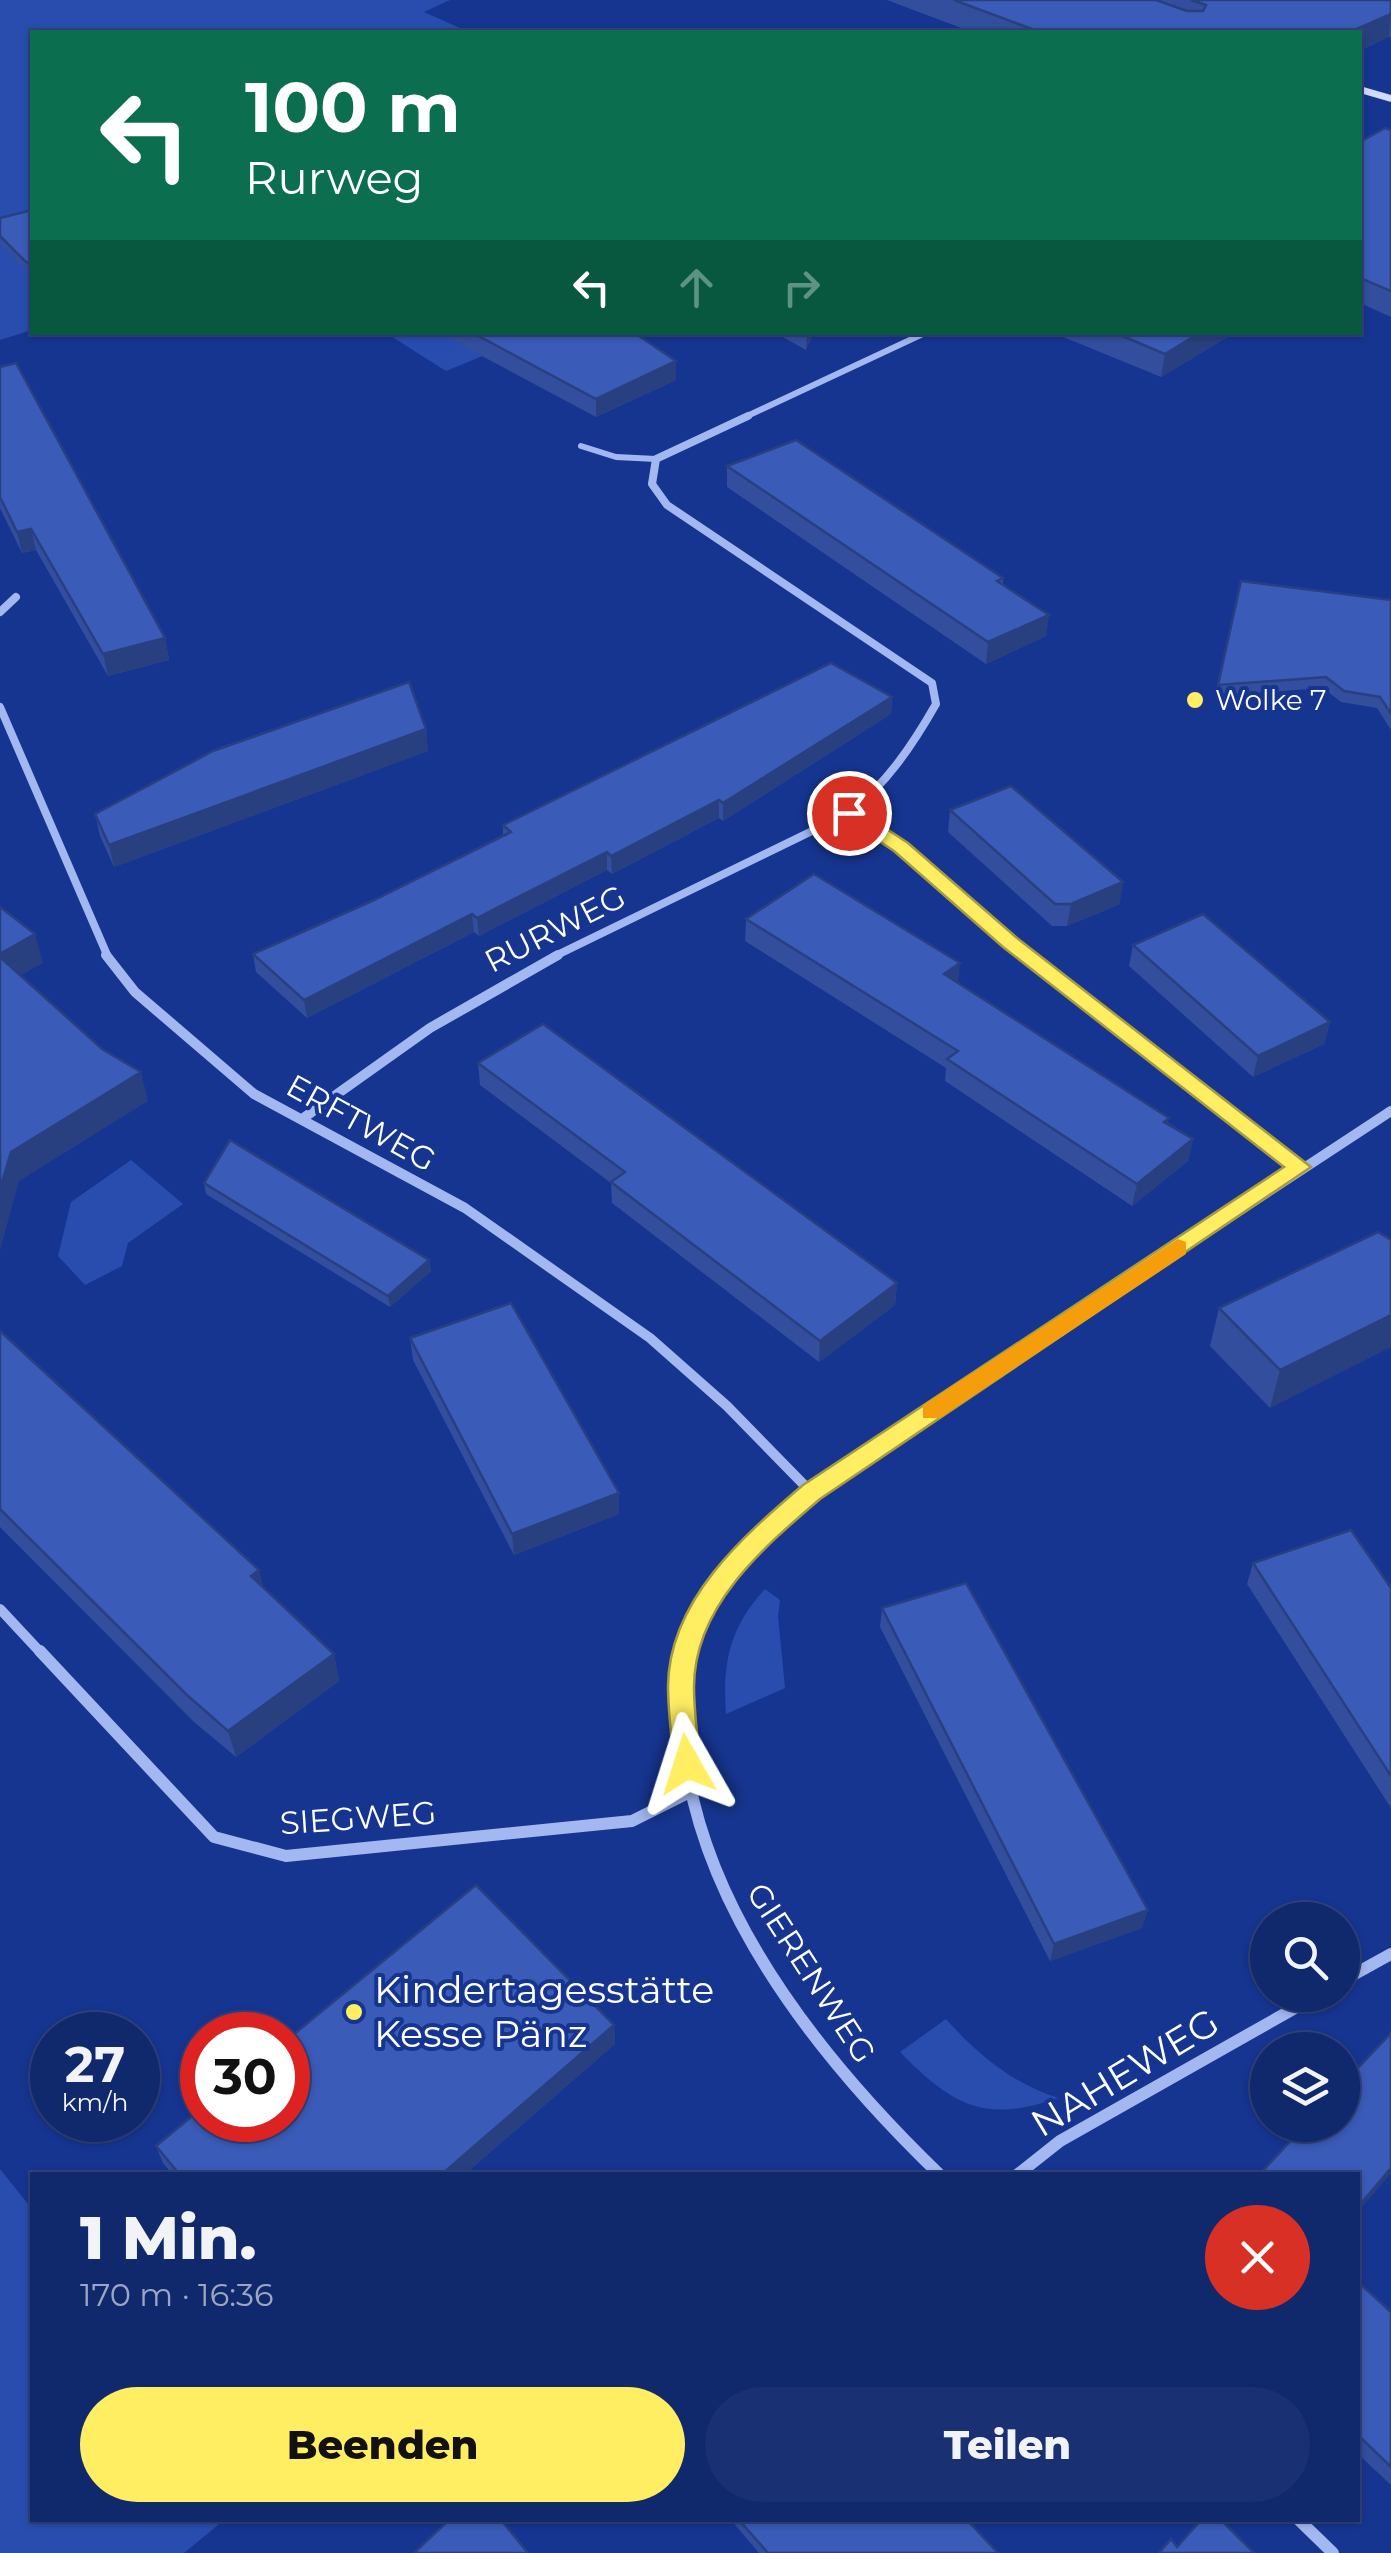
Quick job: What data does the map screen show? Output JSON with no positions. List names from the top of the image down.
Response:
{
  "streets": {
    "street": [
      "RURWEG",
      "ERFTWEG",
      "SIEGWEG",
      "GIERENWEG",
      "NAHEWEG"
    ]
  },
  "crossings": [
    ["RURWEG", "ERFTWEG"],
    ["ERFTWEG", "GIERENWEG"],
    ["SIEGWEG", "GIERENWEG"]
  ],
  "places": ["Wolke 7", "Kindertagesstätte Kesse Pänz"],
  "page": {
    "turn": ["100 m", "Rurweg"],
    "speed": "27 km/h",
    "limit": "30",
    "heading": ["1 Min.", "170 m · 16:36"],
    "buttons": ["Beenden", "Teilen"]
  }
}
